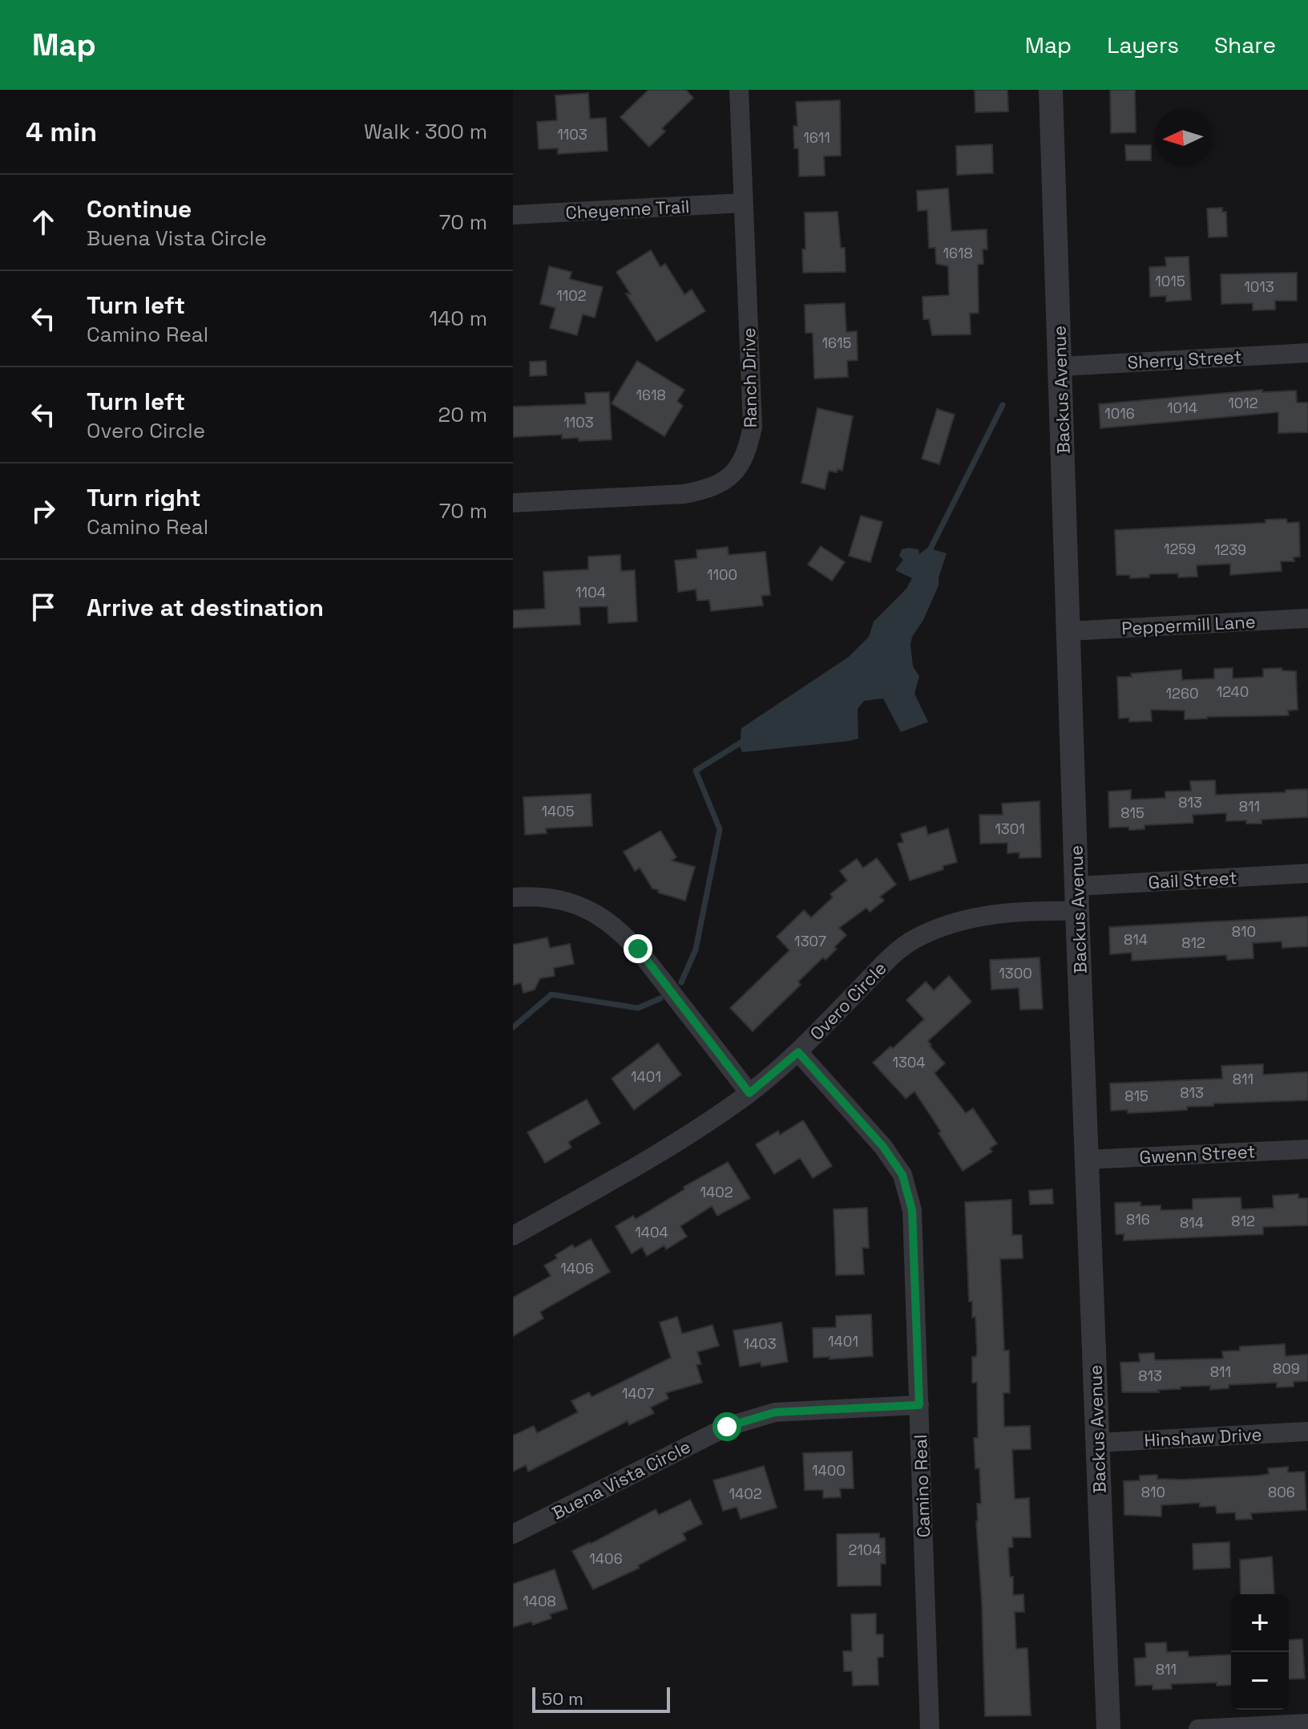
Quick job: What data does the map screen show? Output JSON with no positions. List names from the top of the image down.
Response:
{
  "streets": {
    "street": [
      "Cheyenne Trail",
      "Sherry Street",
      "Ranch Drive",
      "Backus Avenue",
      "Peppermill Lane",
      "Gail Street",
      "Overo Circle",
      "Gwenn Street",
      "Hinshaw Drive",
      "Buena Vista Circle",
      "Camino Real"
    ]
  },
  "crossings": [
    ["Cheyenne Trail", "Ranch Drive"],
    ["Sherry Street", "Backus Avenue"],
    ["Backus Avenue", "Peppermill Lane"],
    ["Backus Avenue", "Gail Street"],
    ["Backus Avenue", "Overo Circle"],
    ["Backus Avenue", "Gwenn Street"],
    ["Backus Avenue", "Hinshaw Drive"],
    ["Overo Circle", "Camino Real"],
    ["Buena Vista Circle", "Camino Real"]
  ],
  "house_numbers": [
    "1103",
    "1611",
    "1618",
    "1015",
    "1013",
    "1102",
    "1615",
    "1618",
    "1012",
    "1014",
    "1016",
    "1103",
    "1259",
    "1239",
    "1100",
    "1104",
    "1240",
    "1260",
    "813",
    "811",
    "1405",
    "815",
    "1301",
    "810",
    "814",
    "1307",
    "812",
    "1300",
    "1304",
    "1401",
    "811",
    "813",
    "815",
    "1402",
    "816",
    "812",
    "814",
    "1404",
    "1406",
    "1401",
    "1403",
    "809",
    "811",
    "813",
    "1407",
    "1400",
    "810",
    "806",
    "1402",
    "2104",
    "1406",
    "1408",
    "811"
  ],
  "scale_bar": "50 m",
  "north": "left",
  "page": {
    "header": "Map",
    "nav": ["Map", "Layers", "Share"],
    "heading": ["4 min", "Walk · 300 m"],
    "list": [
      ["Continue", "Buena Vista Circle", "70 m"],
      ["Turn left", "Camino Real", "140 m"],
      ["Turn left", "Overo Circle", "20 m"],
      ["Turn right", "Camino Real", "70 m"],
      "Arrive at destination"
    ],
    "map_buttons": ["+", "−"],
    "scale": "50 m"
  }
}
